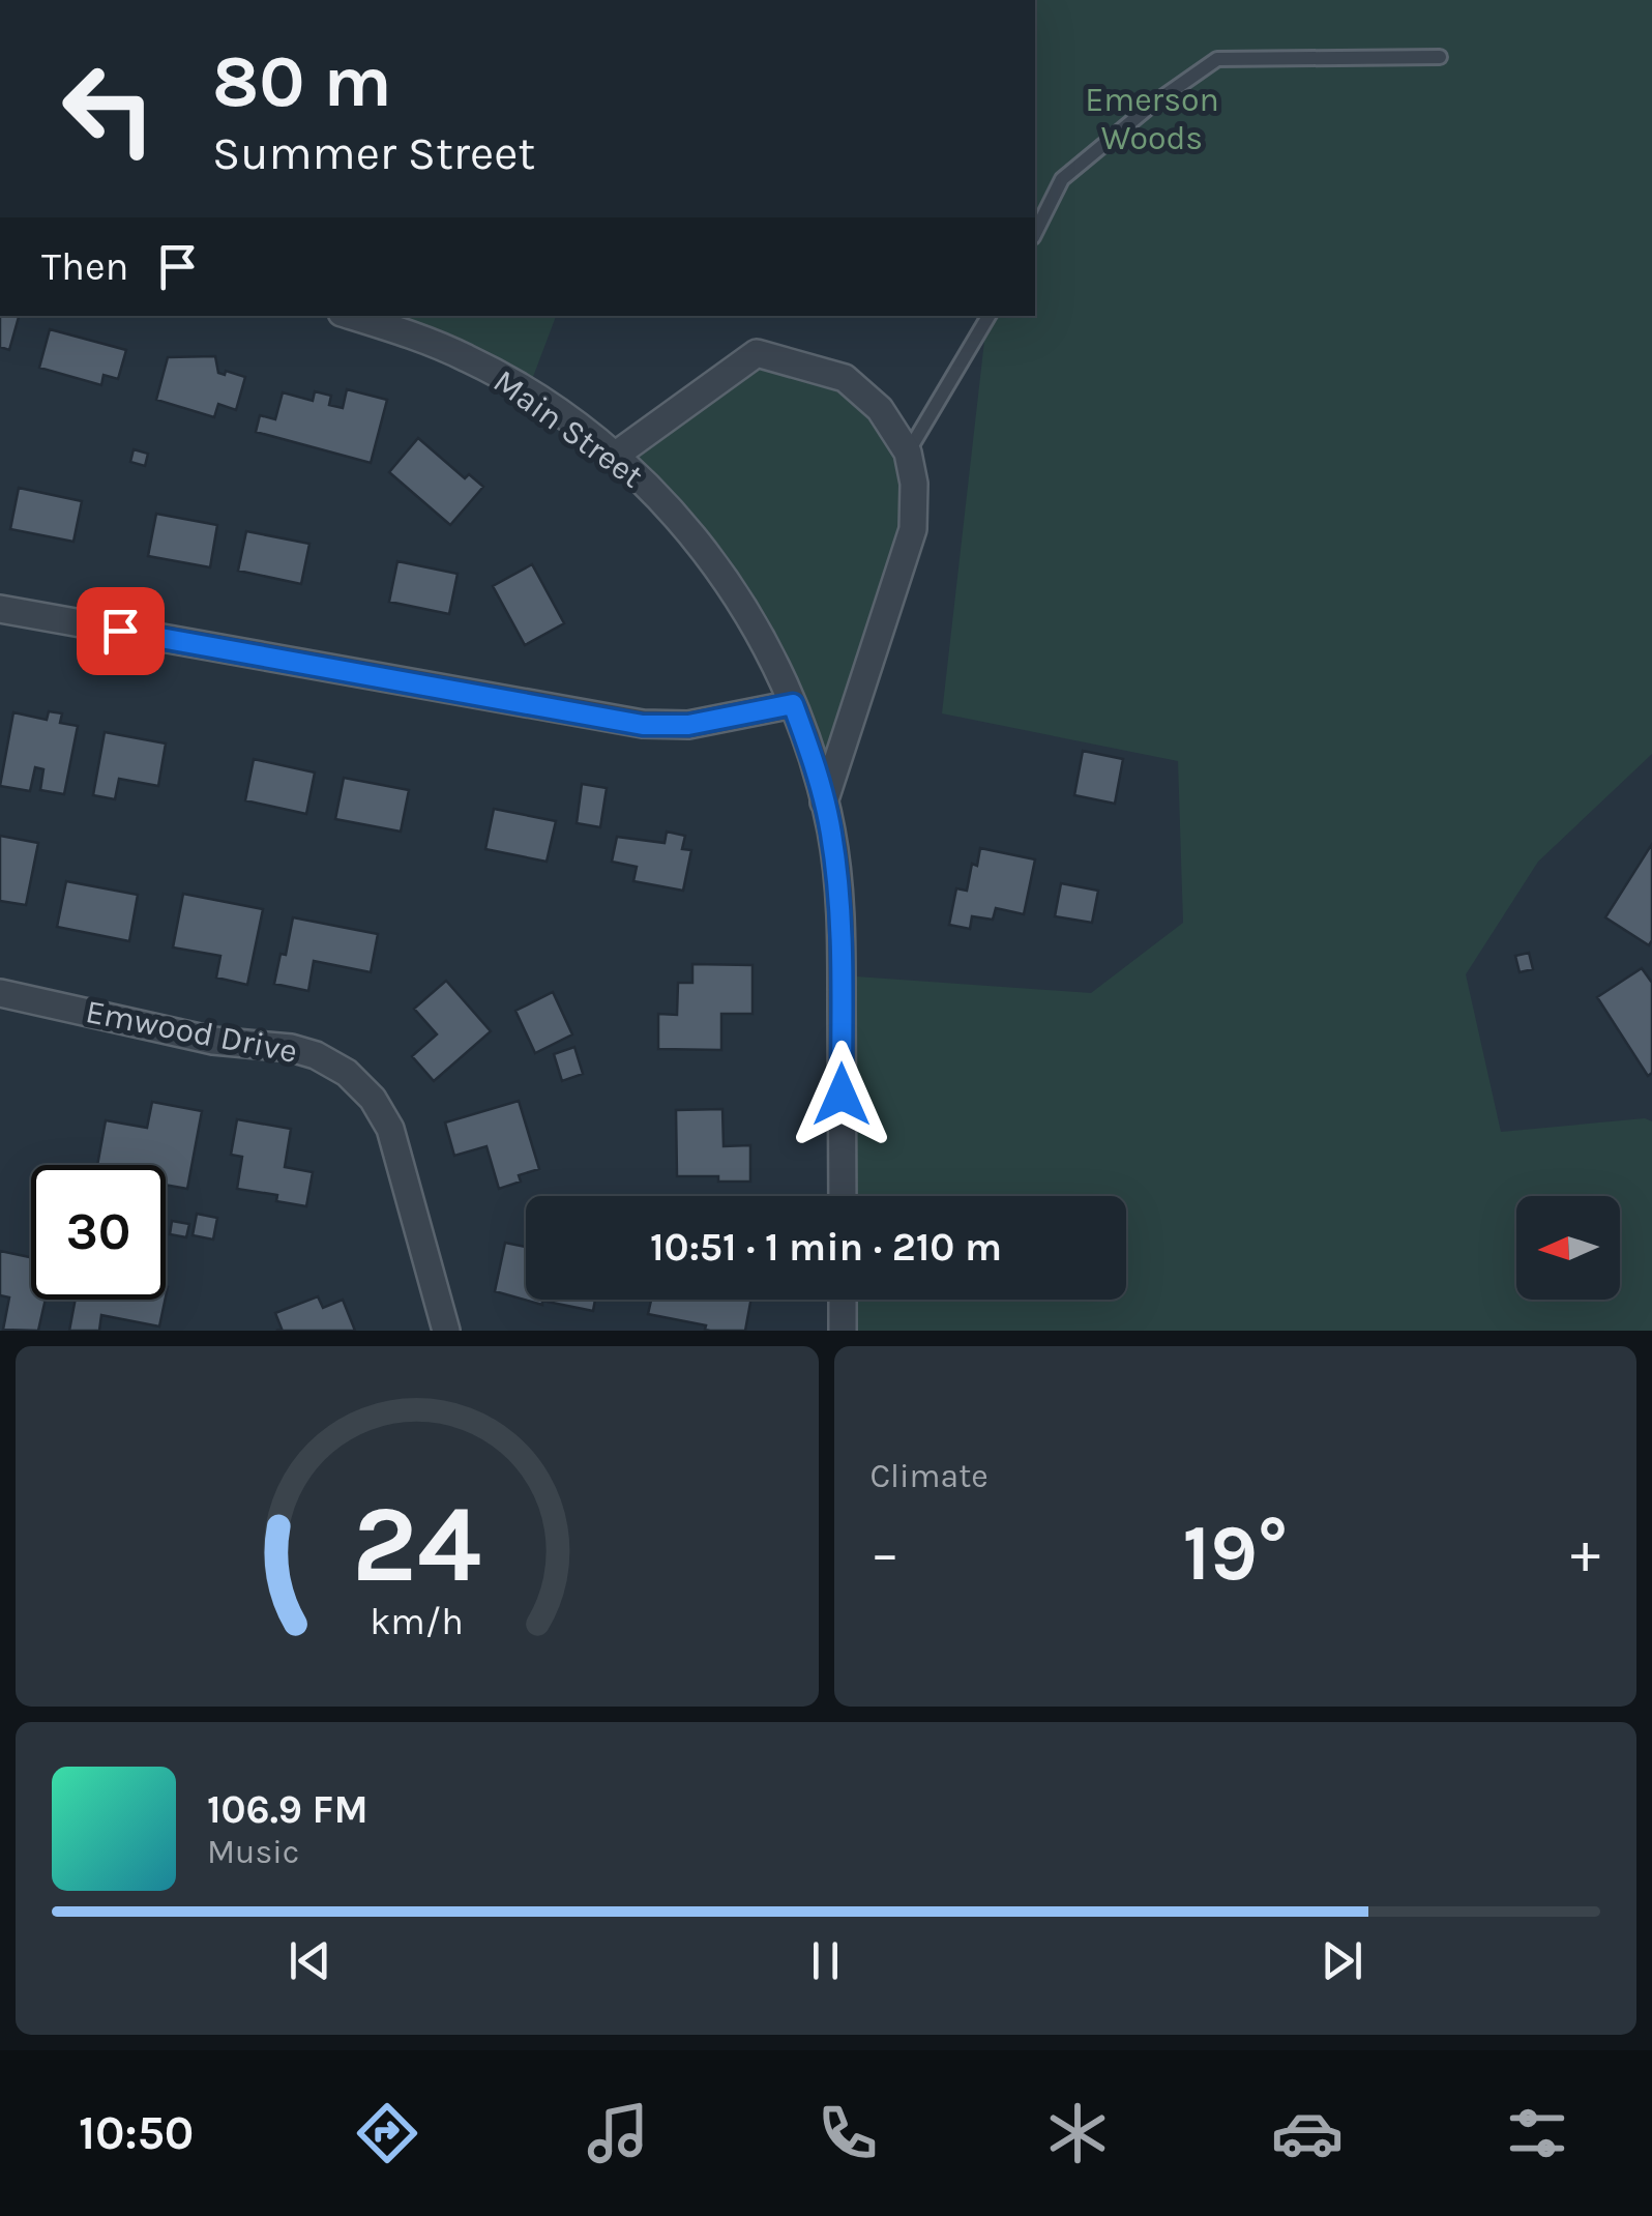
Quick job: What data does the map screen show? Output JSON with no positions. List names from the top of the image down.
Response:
{
  "streets": {
    "street": ["Main Street", "Emwood Drive"]
  },
  "parks": ["Emerson Woods"],
  "north": "left",
  "page": {
    "turn": ["80 m", "Summer Street"],
    "then": "Then",
    "limit": "30",
    "trip": "10:51 · 1 min · 210 m",
    "tile": "Climate",
    "heat": ["−", "19°", "+"],
    "song": ["106.9 FM", "Music"],
    "tabs": "10:50",
    "gauge": ["24", "km/h"]
  }
}
